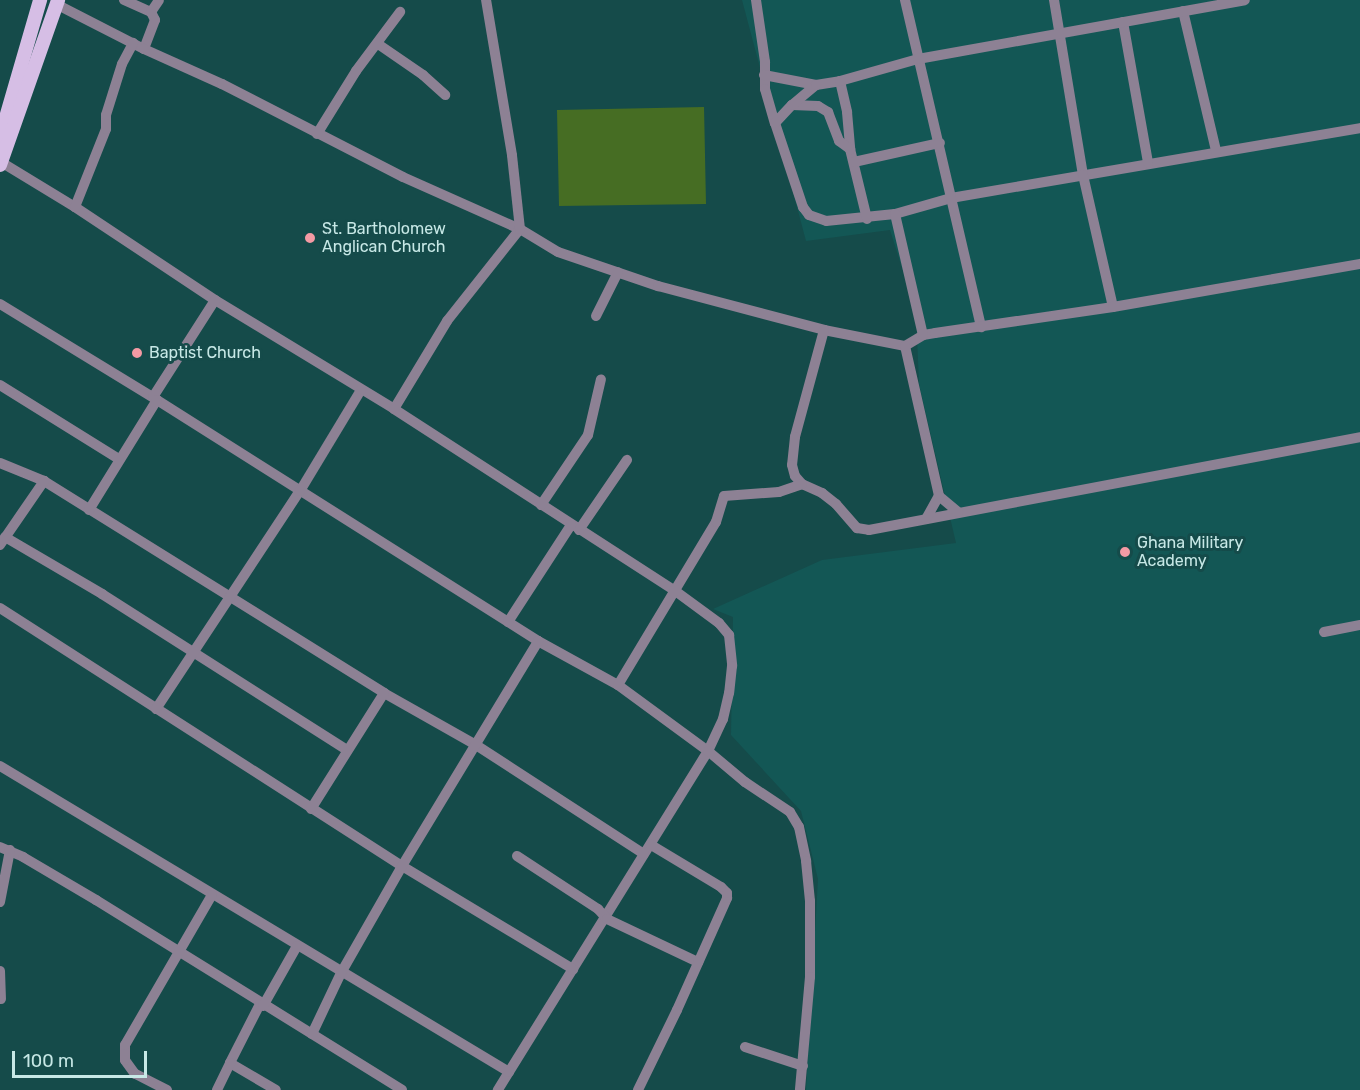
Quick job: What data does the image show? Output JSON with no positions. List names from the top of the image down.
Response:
{
  "places": ["St. Bartholomew Anglican Church", "Baptist Church", "Ghana Military Academy"],
  "scale_bar": "100 m"
}
